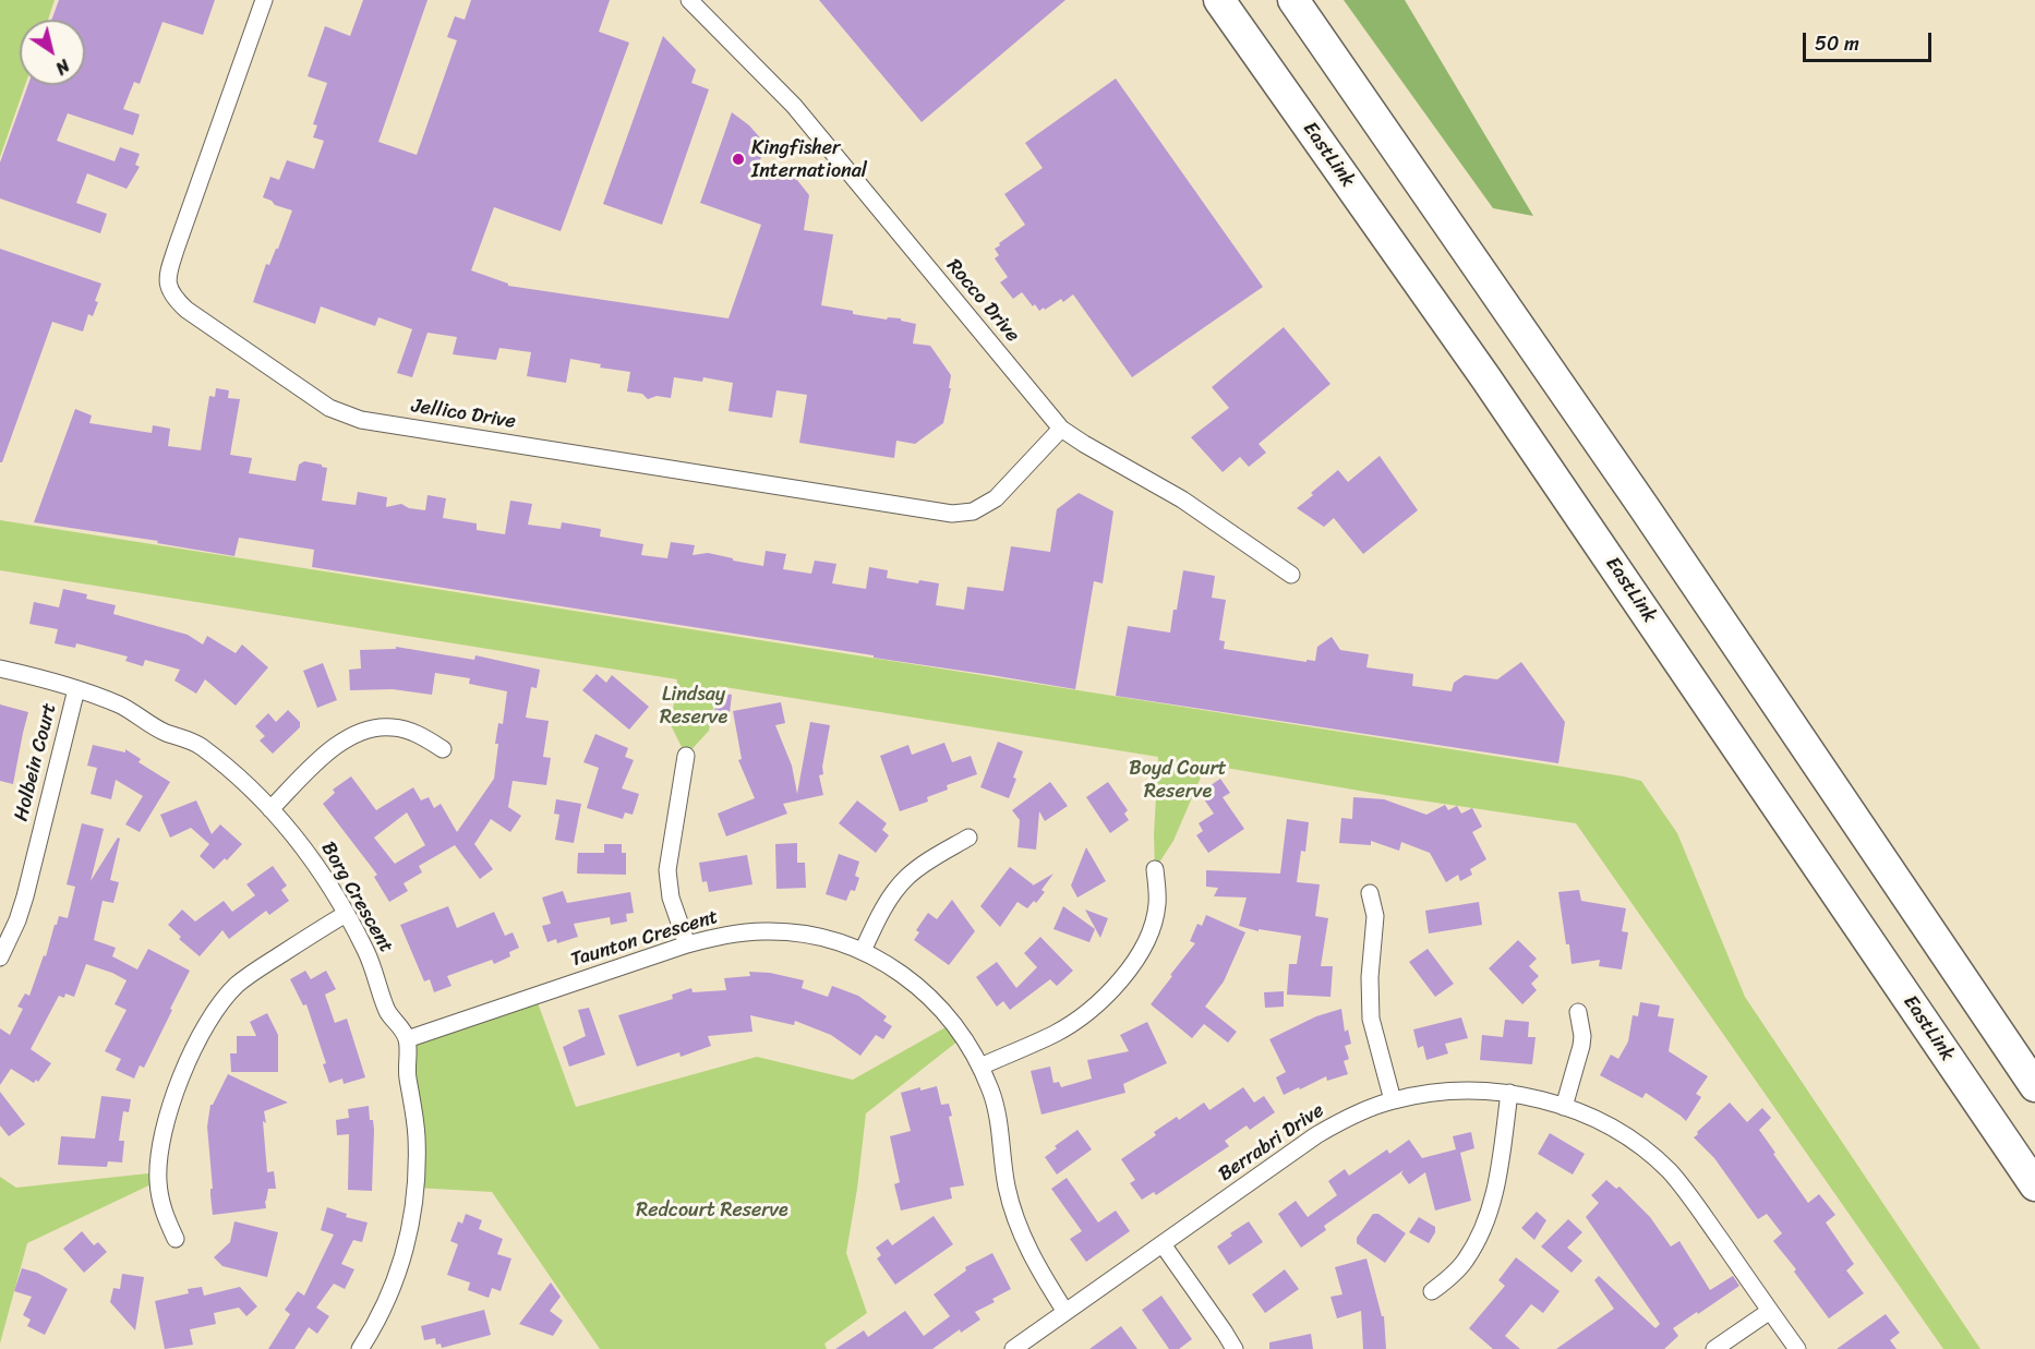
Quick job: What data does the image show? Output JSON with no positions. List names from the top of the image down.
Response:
{
  "streets": {
    "highway": ["EastLink"],
    "street": [
      "Rocco Drive",
      "Jellico Drive",
      "Holbein Court",
      "Borg Crescent",
      "Taunton Crescent",
      "Berrabri Drive"
    ]
  },
  "crossings": [
    ["Rocco Drive", "Jellico Drive"],
    ["Holbein Court", "Borg Crescent"],
    ["Borg Crescent", "Taunton Crescent"],
    ["Taunton Crescent", "Berrabri Drive"]
  ],
  "parks": ["Lindsay Reserve", "Boyd Court Reserve", "Redcourt Reserve"],
  "places": ["Kingfisher International"],
  "scale_bar": "50 m",
  "north": "bottom right"
}
